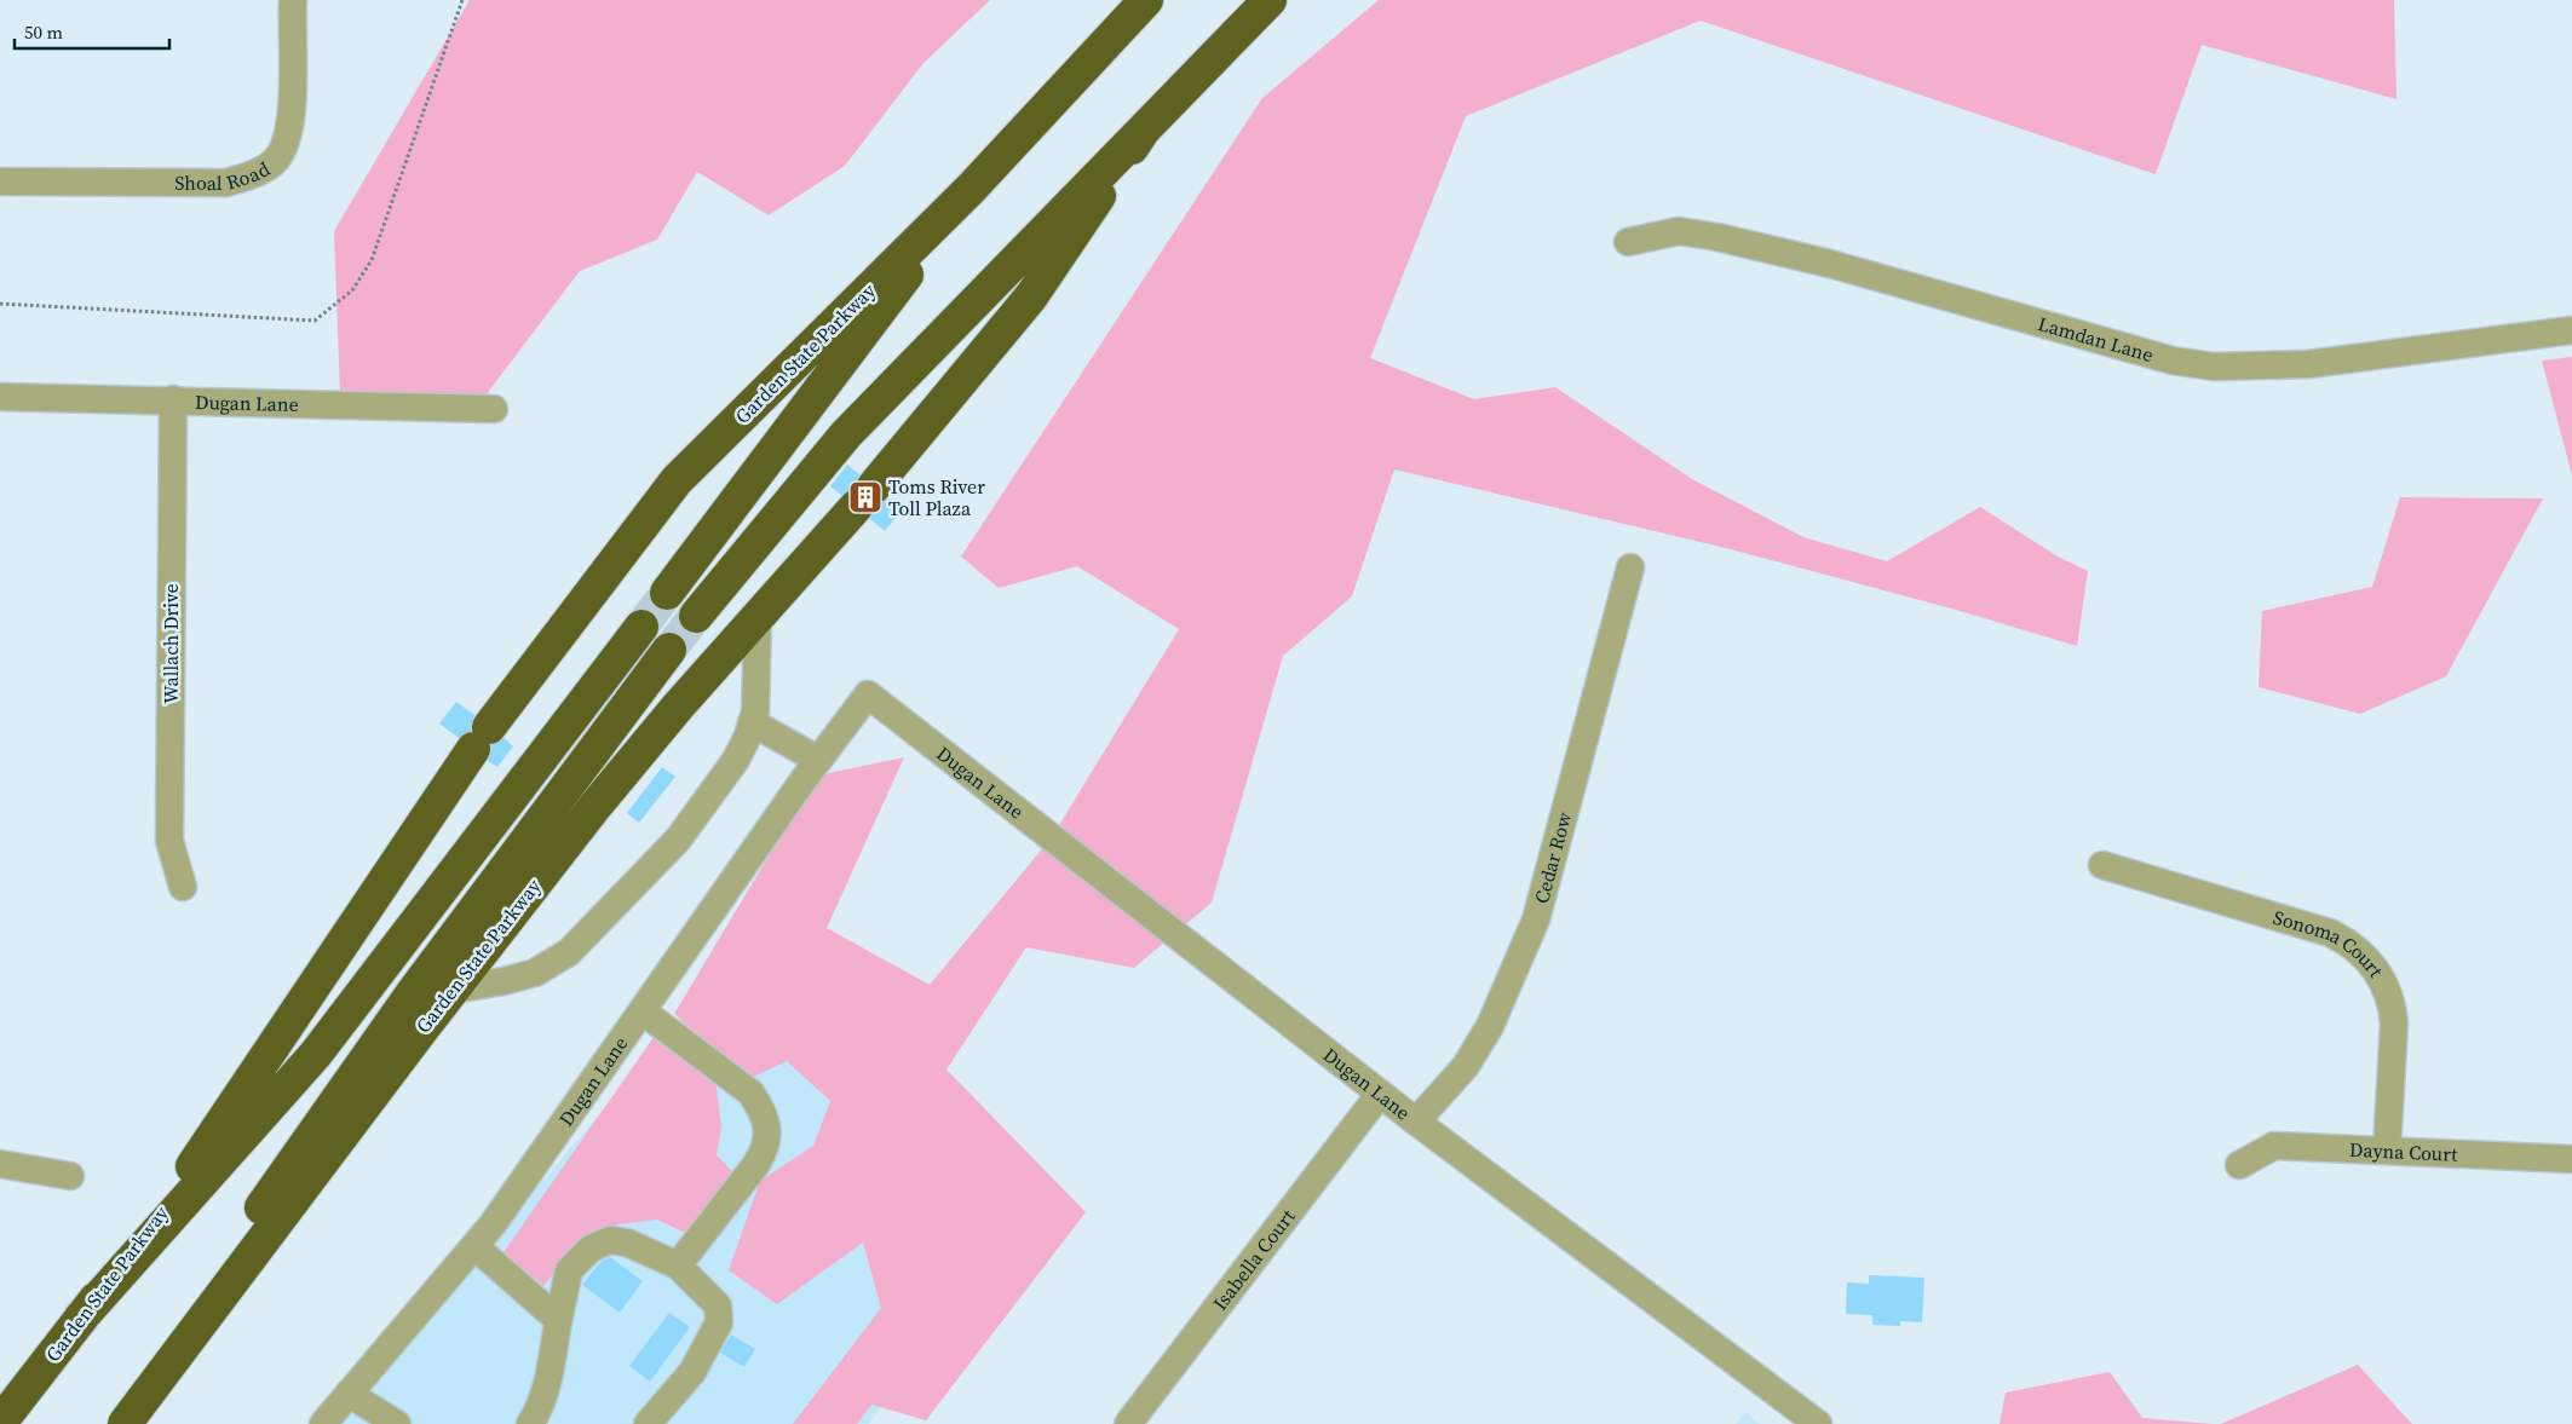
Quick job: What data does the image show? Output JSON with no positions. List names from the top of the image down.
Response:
{
  "streets": {
    "highway": ["Garden State Parkway"],
    "street": [
      "Shoal Road",
      "Lamdan Lane",
      "Dugan Lane",
      "Wallach Drive",
      "Cedar Row",
      "Sonoma Court",
      "Dayna Court",
      "Isabella Court"
    ]
  },
  "crossings": [
    ["Dugan Lane", "Wallach Drive"],
    ["Dugan Lane", "Cedar Row"],
    ["Dugan Lane", "Isabella Court"],
    ["Sonoma Court", "Dayna Court"]
  ],
  "places": {
    "building": ["Toms River Toll Plaza"]
  },
  "scale_bar": "50 m"
}
